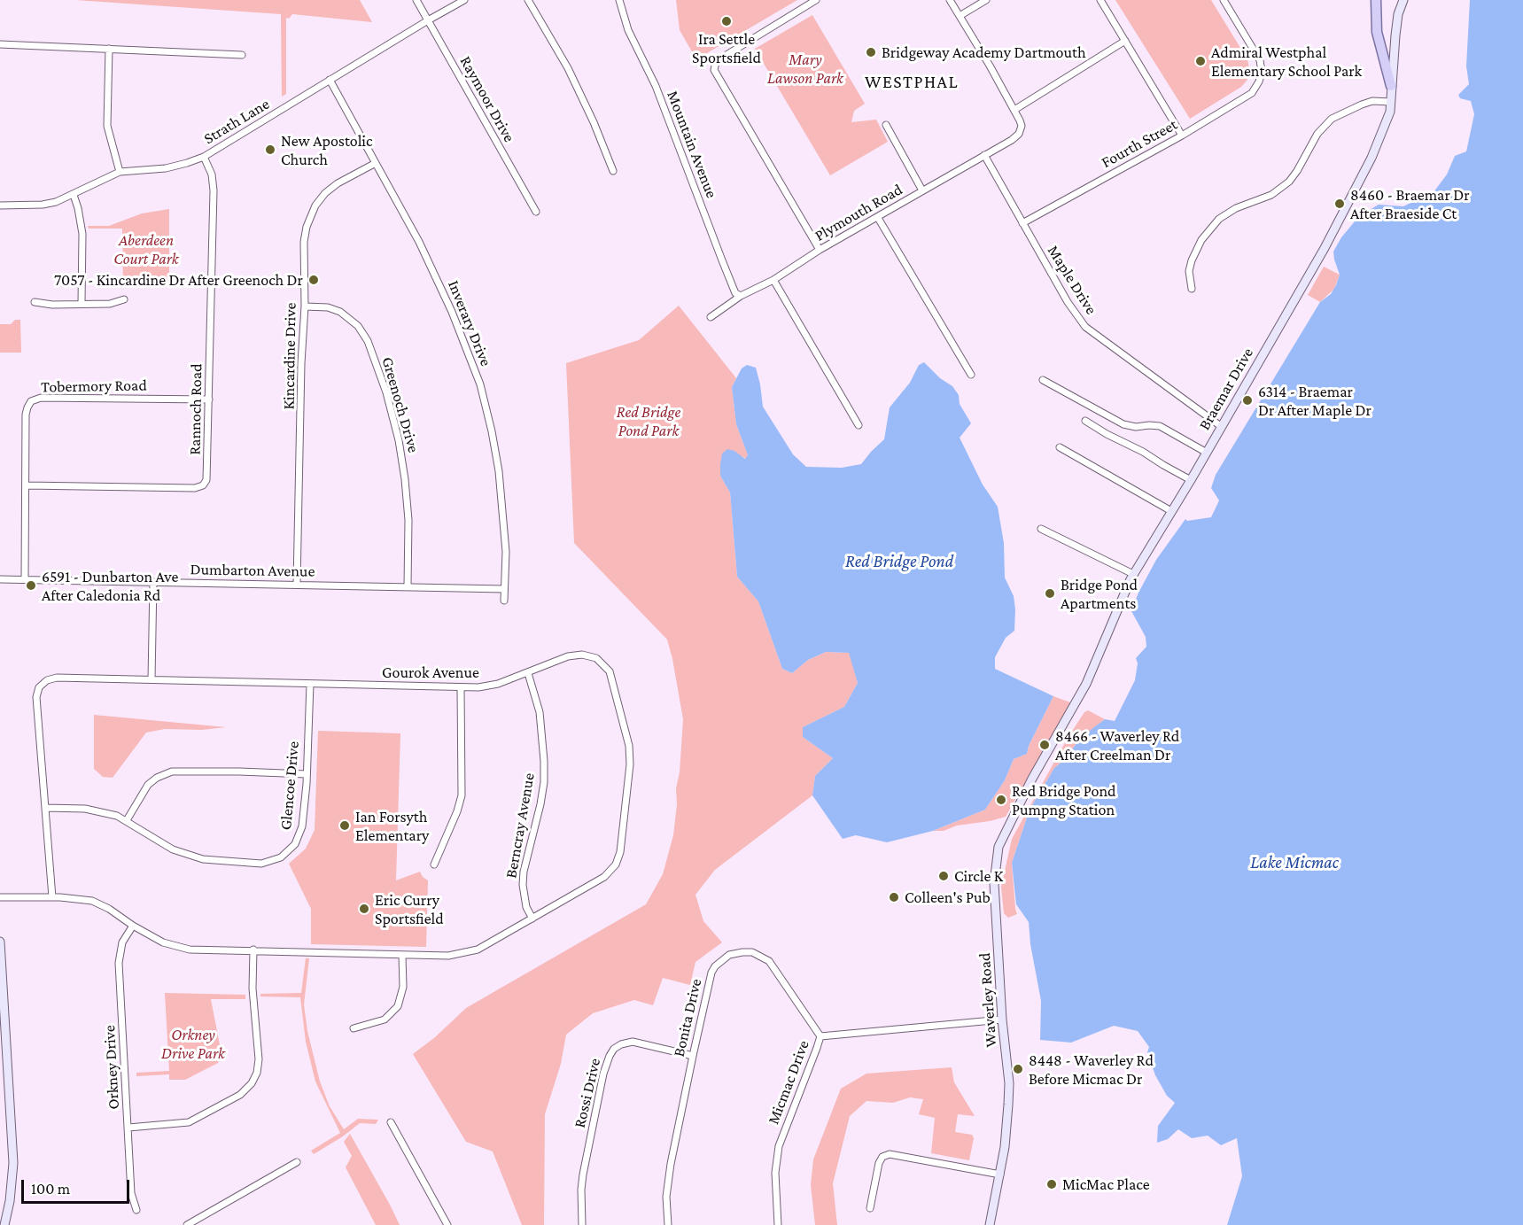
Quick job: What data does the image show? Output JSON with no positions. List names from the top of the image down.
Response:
{
  "streets": {
    "main road": ["Braemar Drive", "Waverley Road"],
    "street": [
      "Raymoor Drive",
      "Strath Lane",
      "Fourth Street",
      "Mountain Avenue",
      "Plymouth Road",
      "Maple Drive",
      "Inverary Drive",
      "Kincardine Drive",
      "Tobermory Road",
      "Greenoch Drive",
      "Rannoch Road",
      "Dumbarton Avenue",
      "Gourok Avenue",
      "Glencoe Drive",
      "Berncray Avenue",
      "Bonita Drive",
      "Orkney Drive",
      "Micmac Drive",
      "Rossi Drive"
    ]
  },
  "crossings": [
    ["Raymoor Drive", "Strath Lane"],
    ["Strath Lane", "Inverary Drive"],
    ["Strath Lane", "Rannoch Road"],
    ["Fourth Street", "Maple Drive"],
    ["Mountain Avenue", "Plymouth Road"],
    ["Plymouth Road", "Maple Drive"],
    ["Maple Drive", "Braemar Drive"],
    ["Inverary Drive", "Kincardine Drive"],
    ["Inverary Drive", "Dumbarton Avenue"],
    ["Kincardine Drive", "Greenoch Drive"],
    ["Kincardine Drive", "Dumbarton Avenue"],
    ["Tobermory Road", "Rannoch Road"],
    ["Tobermory Road", "Dumbarton Avenue"],
    ["Braemar Drive", "Waverley Road"],
    ["Greenoch Drive", "Dumbarton Avenue"],
    ["Gourok Avenue", "Glencoe Drive"],
    ["Gourok Avenue", "Berncray Avenue"],
    ["Gourok Avenue", "Orkney Drive"],
    ["Waverley Road", "Micmac Drive"],
    ["Bonita Drive", "Micmac Drive"],
    ["Bonita Drive", "Rossi Drive"]
  ],
  "districts": ["WESTPHAL"],
  "water": ["Red Bridge Pond", "Lake Micmac"],
  "parks": [
    "Mary Lawson Park",
    "Aberdeen Court Park",
    "Red Bridge Pond Park",
    "Orkney Drive Park"
  ],
  "places": [
    "Ira Settle Sportsfield",
    "Bridgeway Academy Dartmouth",
    "Admiral Westphal Elementary School Park",
    "New Apostolic Church",
    "8460 - Braemar Dr After Braeside Ct",
    "7057 - Kincardine Dr After Greenoch Dr",
    "6314 - Braemar Dr After Maple Dr",
    "6591 - Dunbarton Ave After Caledonia Rd",
    "Bridge Pond Apartments",
    "8466 - Waverley Rd After Creelman Dr",
    "Red Bridge Pond Pumpng Station",
    "Ian Forsyth Elementary",
    "Circle K",
    "Colleen's Pub",
    "Eric Curry Sportsfield",
    "8448 - Waverley Rd Before Micmac Dr",
    "MicMac Place"
  ],
  "scale_bar": "100 m"
}
